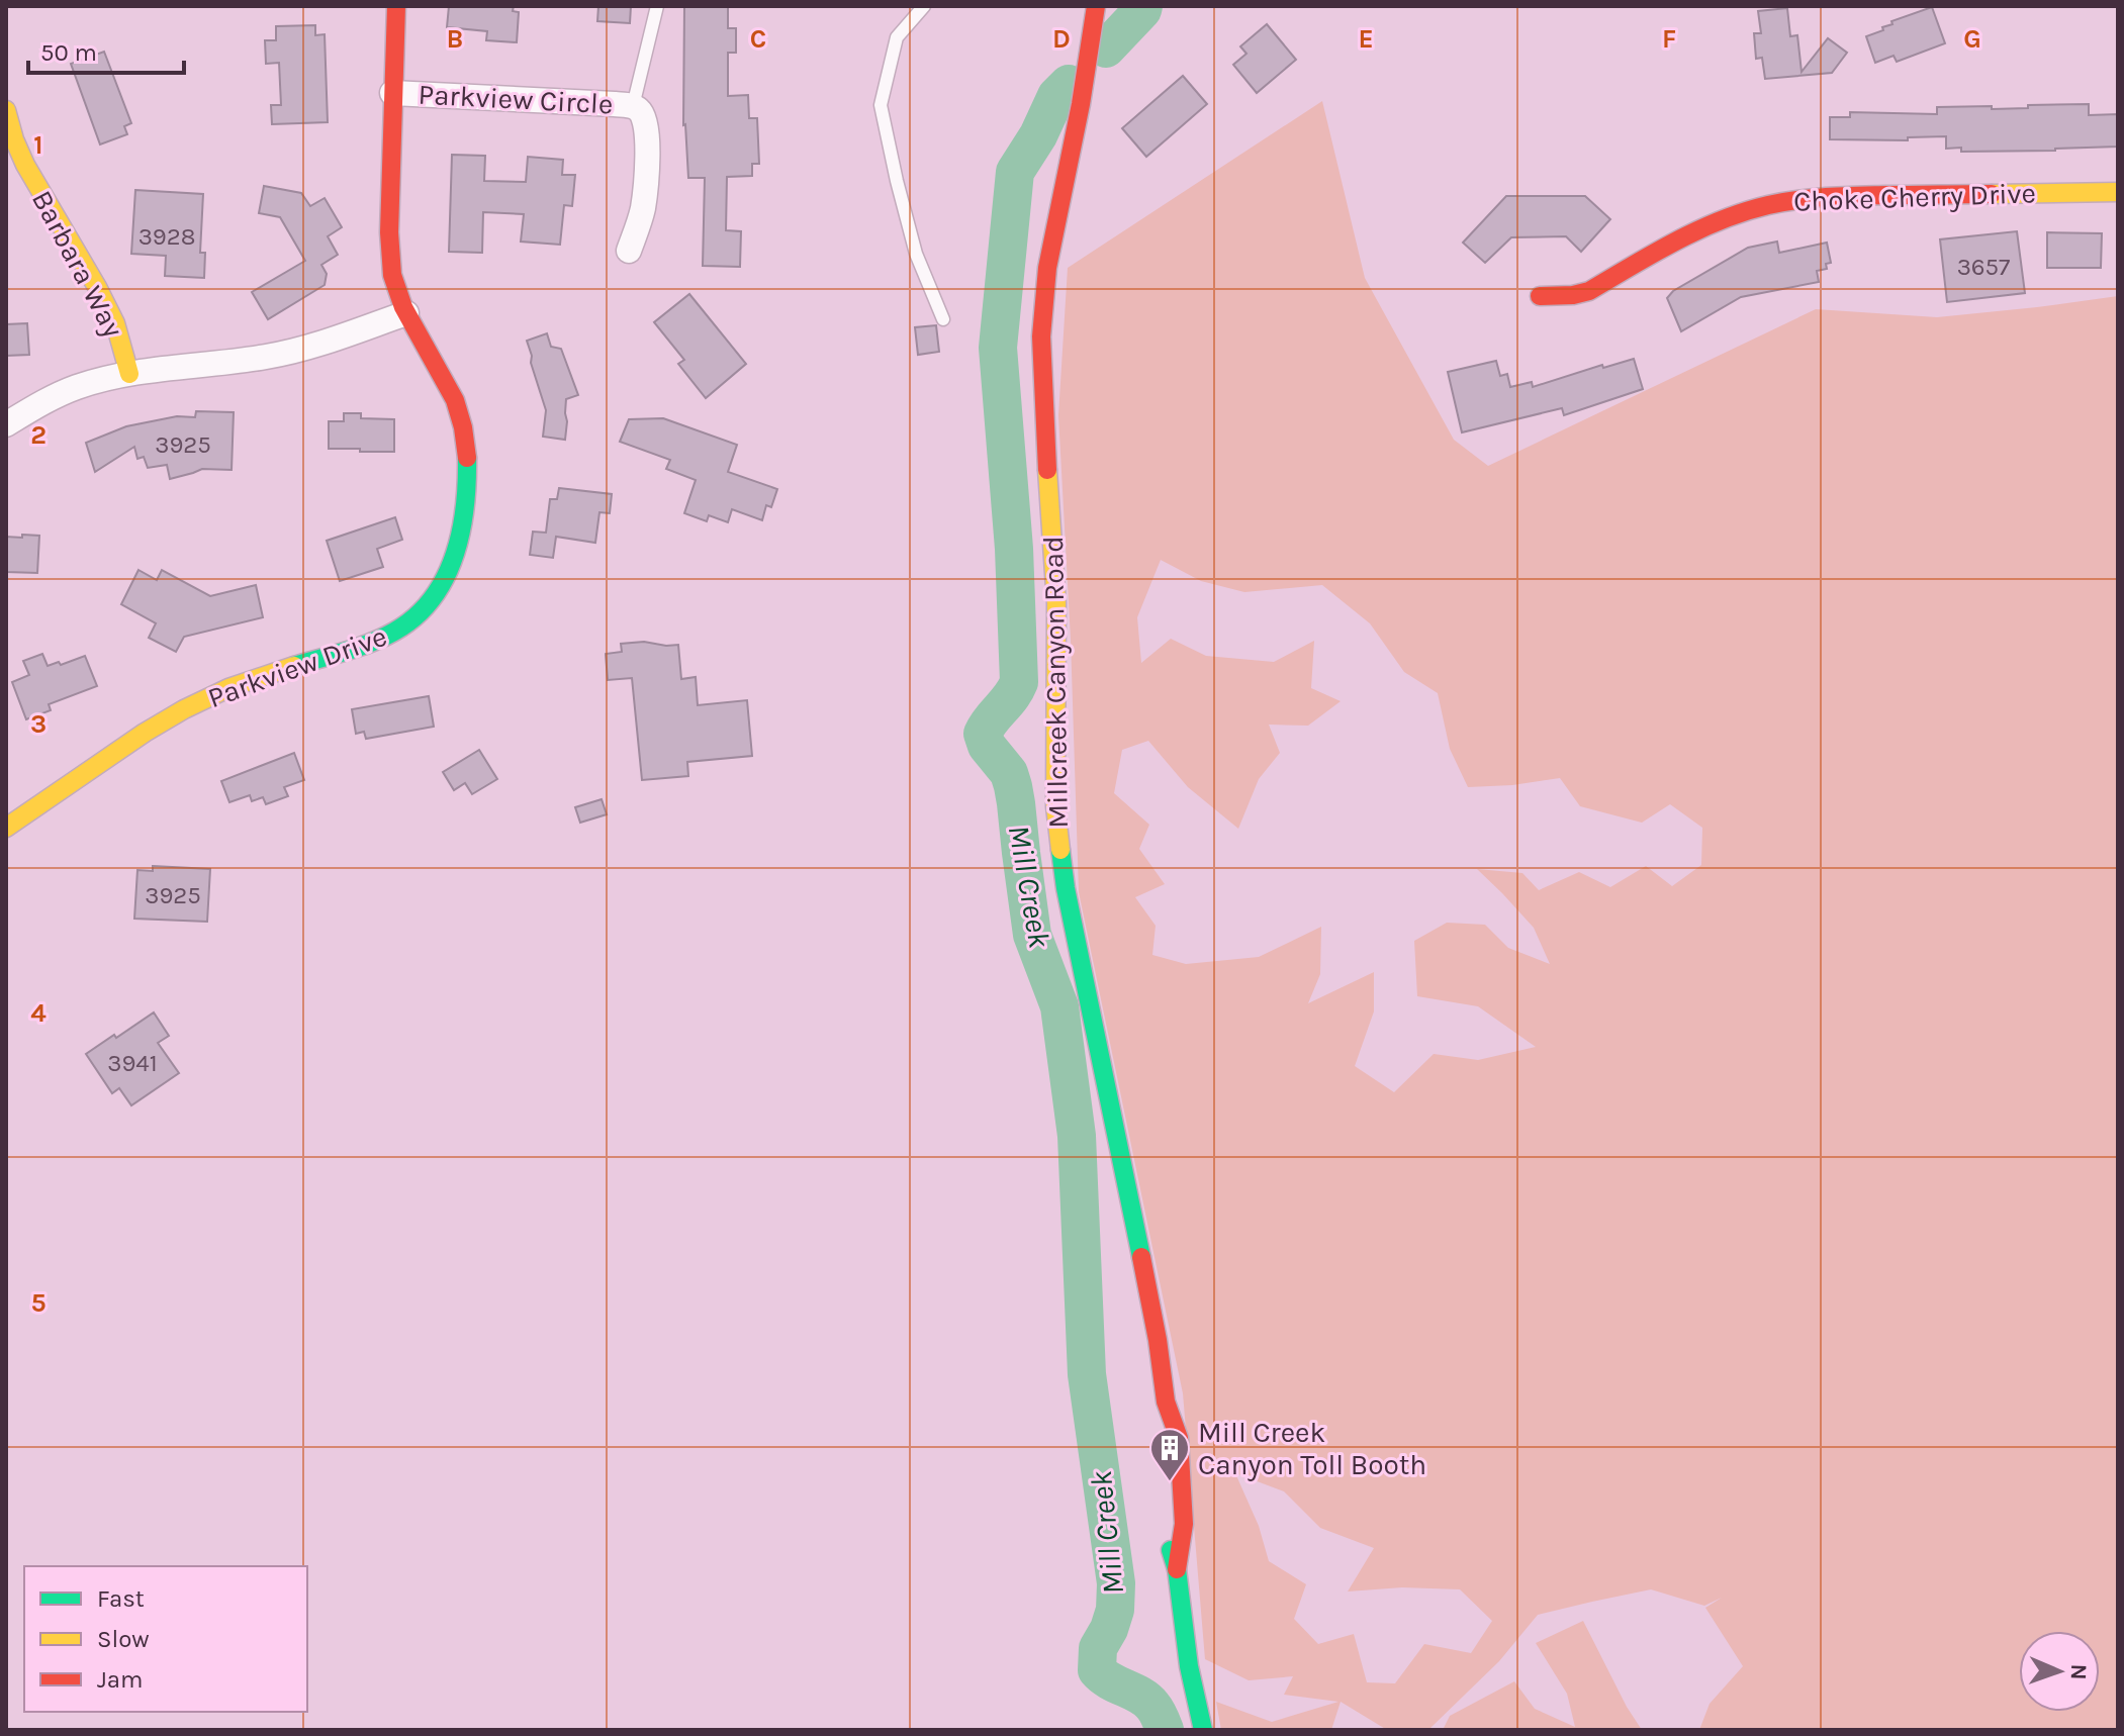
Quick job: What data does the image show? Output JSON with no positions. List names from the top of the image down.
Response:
{
  "streets": {
    "street": [
      "Parkview Circle",
      "Choke Cherry Drive",
      "Barbara Way",
      "Parkview Drive",
      "Millcreek Canyon Road"
    ]
  },
  "crossings": [
    ["Parkview Circle", "Parkview Drive"]
  ],
  "water": ["Mill Creek"],
  "places": {
    "building": ["Mill Creek Canyon Toll Booth"]
  },
  "house_numbers": [
    "3928",
    "3657",
    "3925",
    "3925",
    "3941"
  ],
  "legend": ["Fast", "Slow", "Jam"],
  "scale_bar": "50 m",
  "north": "right",
  "grid": {
    "columns": [
      "B",
      "C",
      "D",
      "E",
      "F",
      "G"
    ],
    "rows": [
      "1",
      "2",
      "3",
      "4",
      "5"
    ]
  }
}
